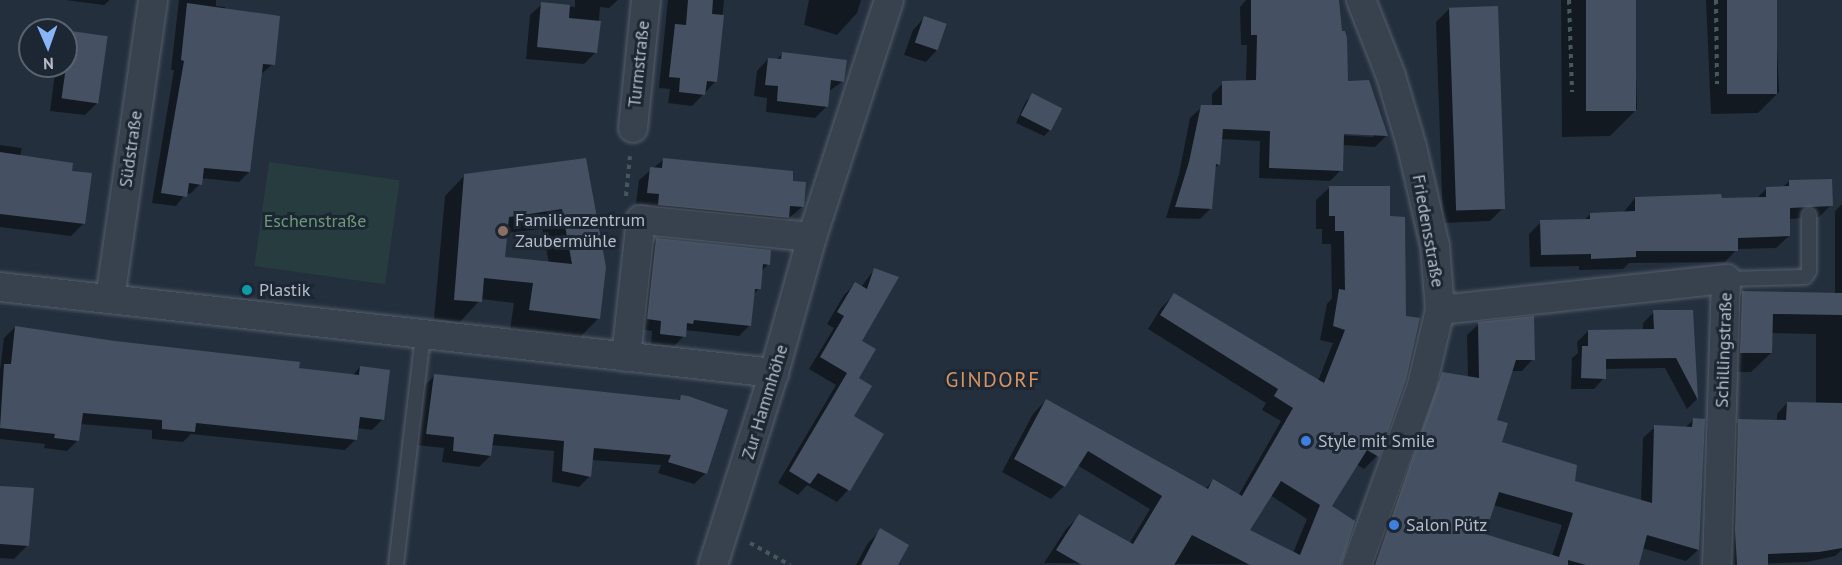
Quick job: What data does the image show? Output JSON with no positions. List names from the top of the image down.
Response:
{
  "streets": {
    "street": [
      "Turmstraße",
      "Südstraße",
      "Friedensstraße",
      "Schillingstraße",
      "Zur Hammhöhe"
    ]
  },
  "crossings": [
    ["Friedensstraße", "Schillingstraße"]
  ],
  "districts": ["GINDORF"],
  "parks": ["Eschenstraße"],
  "places": [
    "Familienzentrum Zaubermühle",
    "Plastik",
    "Style mit Smile",
    "Salon Pütz"
  ],
  "north": "bottom"
}
